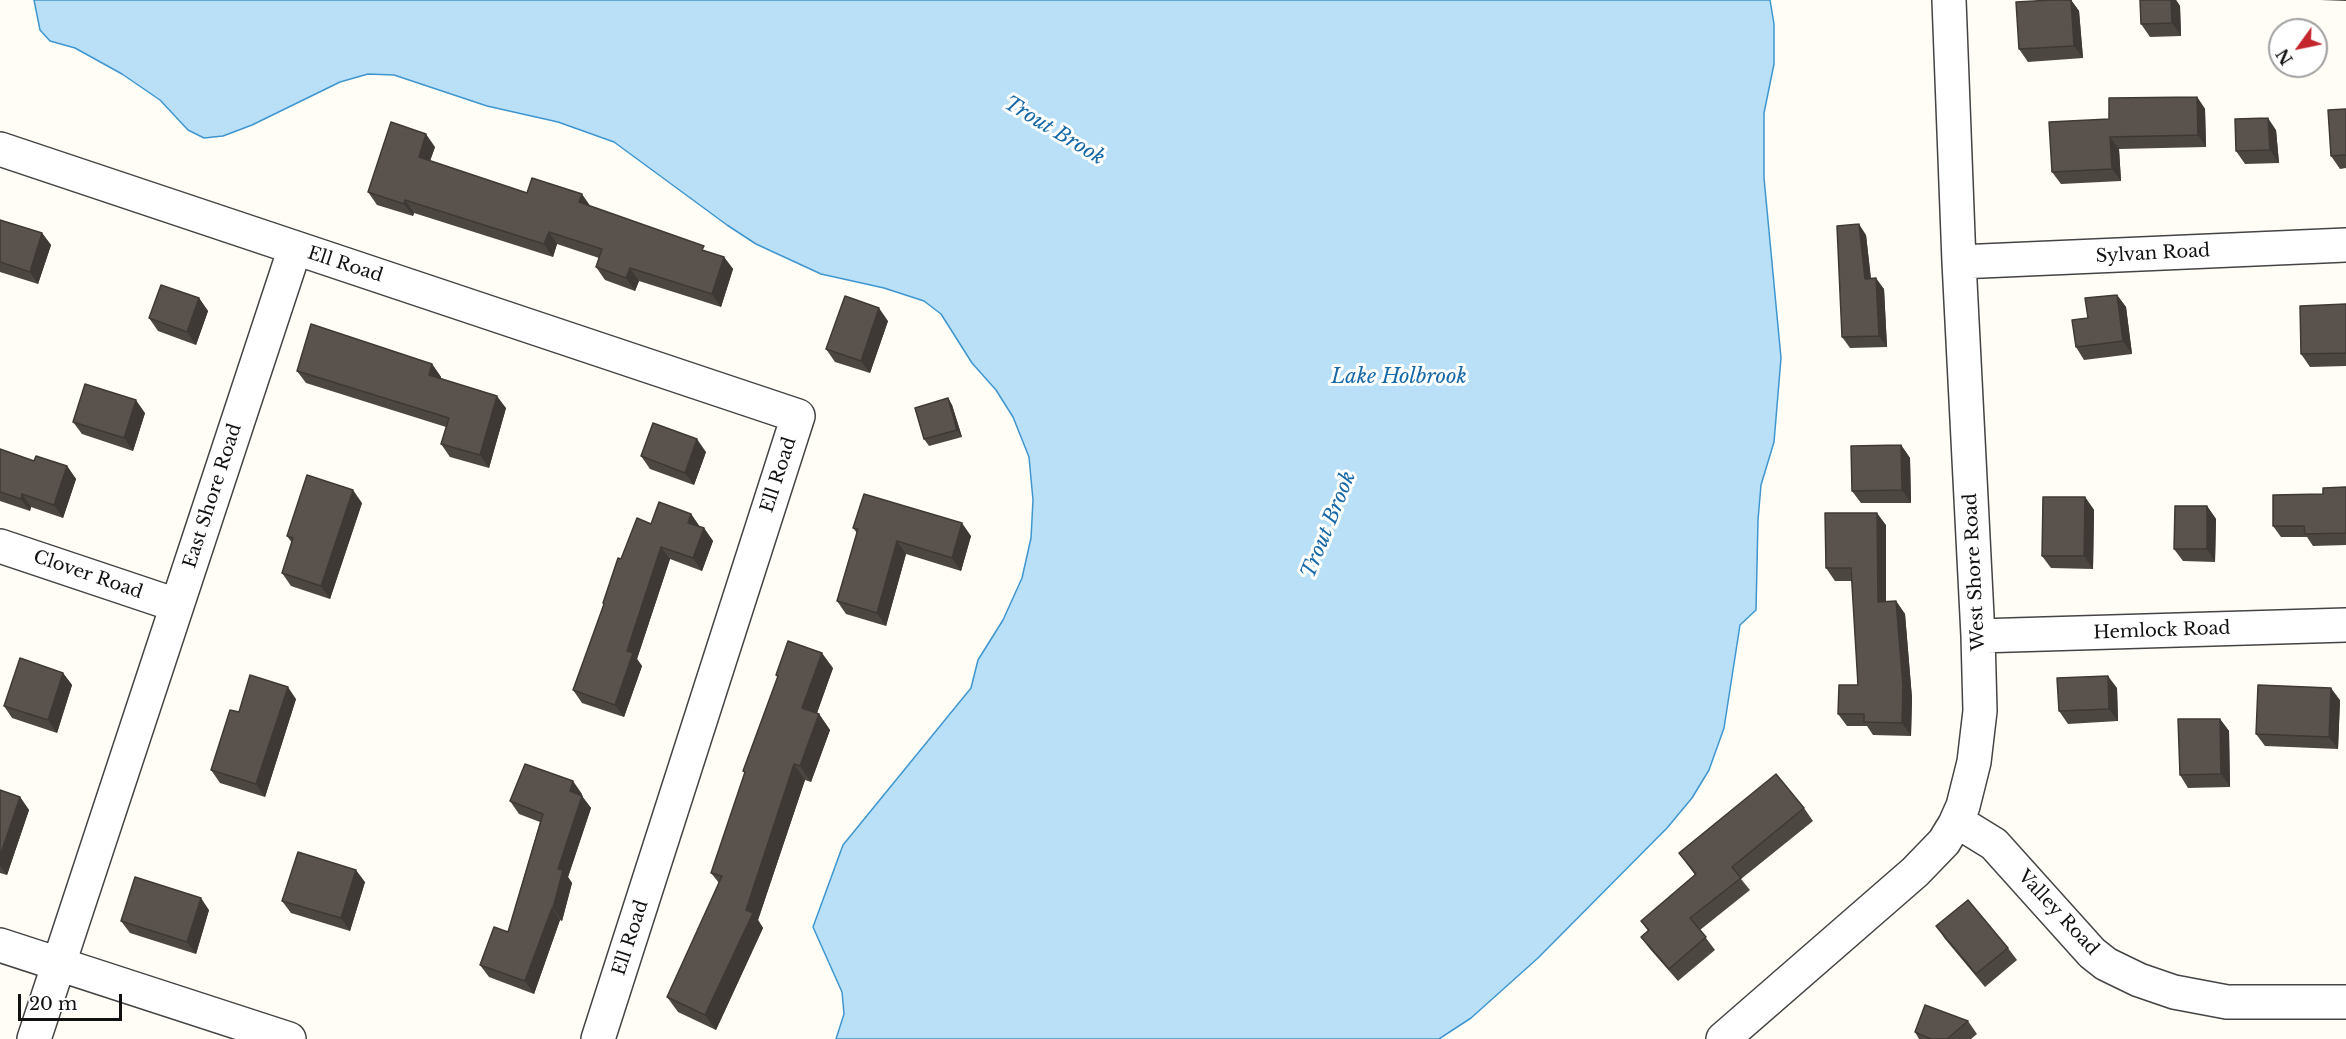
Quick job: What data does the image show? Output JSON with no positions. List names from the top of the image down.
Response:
{
  "streets": {
    "street": [
      "Sylvan Road",
      "Ell Road",
      "East Shore Road",
      "West Shore Road",
      "Clover Road",
      "Hemlock Road",
      "Valley Road"
    ]
  },
  "crossings": [
    ["Sylvan Road", "West Shore Road"],
    ["Ell Road", "East Shore Road"],
    ["East Shore Road", "Clover Road"],
    ["West Shore Road", "Hemlock Road"],
    ["West Shore Road", "Valley Road"]
  ],
  "water": ["Trout Brook", "Lake Holbrook"],
  "scale_bar": "20 m",
  "north": "bottom left"
}
